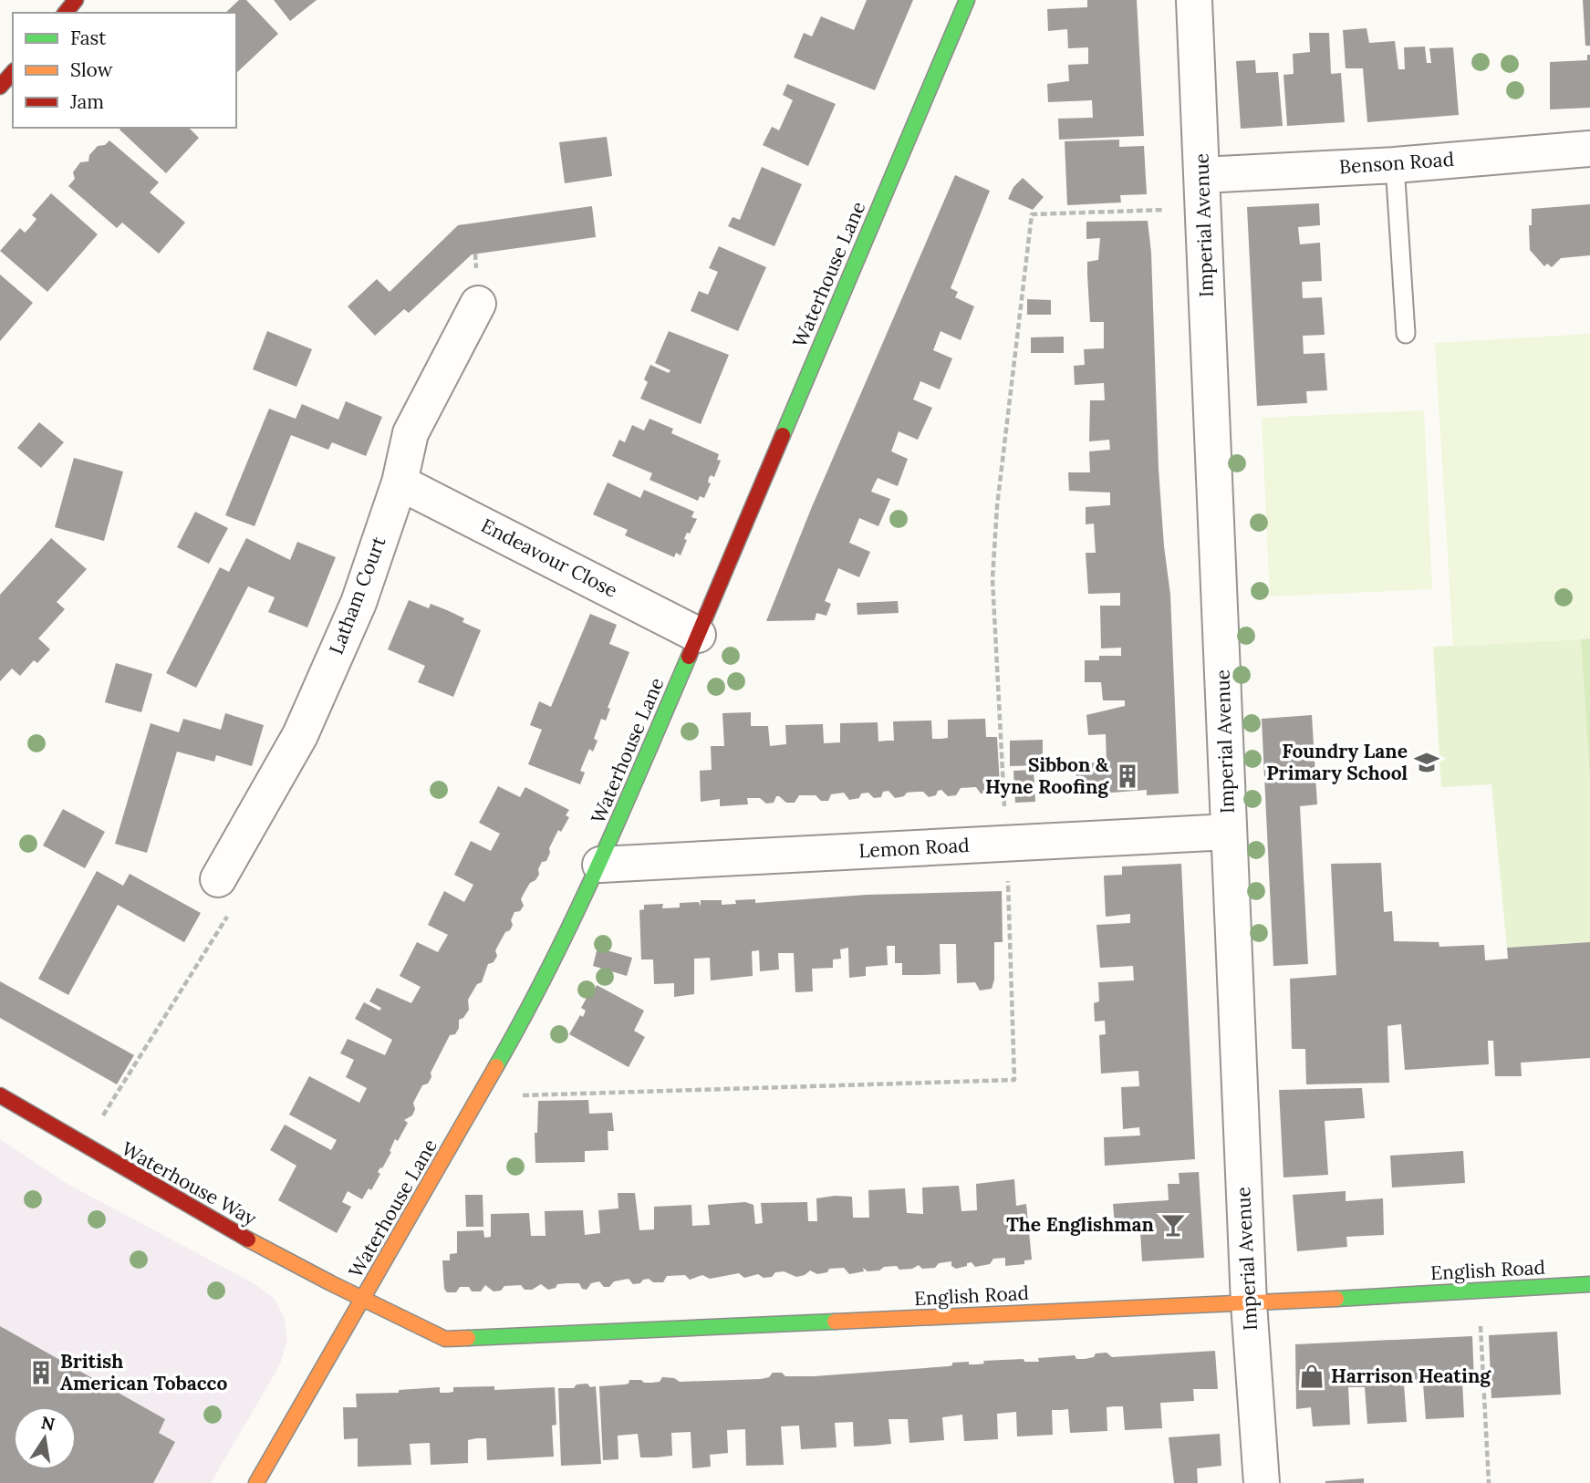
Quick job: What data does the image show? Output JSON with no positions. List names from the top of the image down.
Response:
{
  "streets": {
    "street": [
      "Benson Road",
      "Imperial Avenue",
      "Waterhouse Lane",
      "Endeavour Close",
      "Latham Court",
      "Lemon Road",
      "Waterhouse Way",
      "English Road"
    ]
  },
  "crossings": [
    ["Benson Road", "Imperial Avenue"],
    ["Imperial Avenue", "Lemon Road"],
    ["Imperial Avenue", "English Road"],
    ["Waterhouse Lane", "Endeavour Close"],
    ["Waterhouse Lane", "Lemon Road"],
    ["Waterhouse Lane", "Waterhouse Way"],
    ["Waterhouse Lane", "English Road"],
    ["Endeavour Close", "Latham Court"],
    ["Waterhouse Way", "English Road"]
  ],
  "places": {
    "school or university": ["Foundry Lane Primary School"],
    "building": ["Sibbon & Hyne Roofing", "British American Tobacco"],
    "bar": ["The Englishman"],
    "shop": ["Harrison Heating"]
  },
  "legend": ["Fast", "Slow", "Jam"],
  "north": "top"
}
